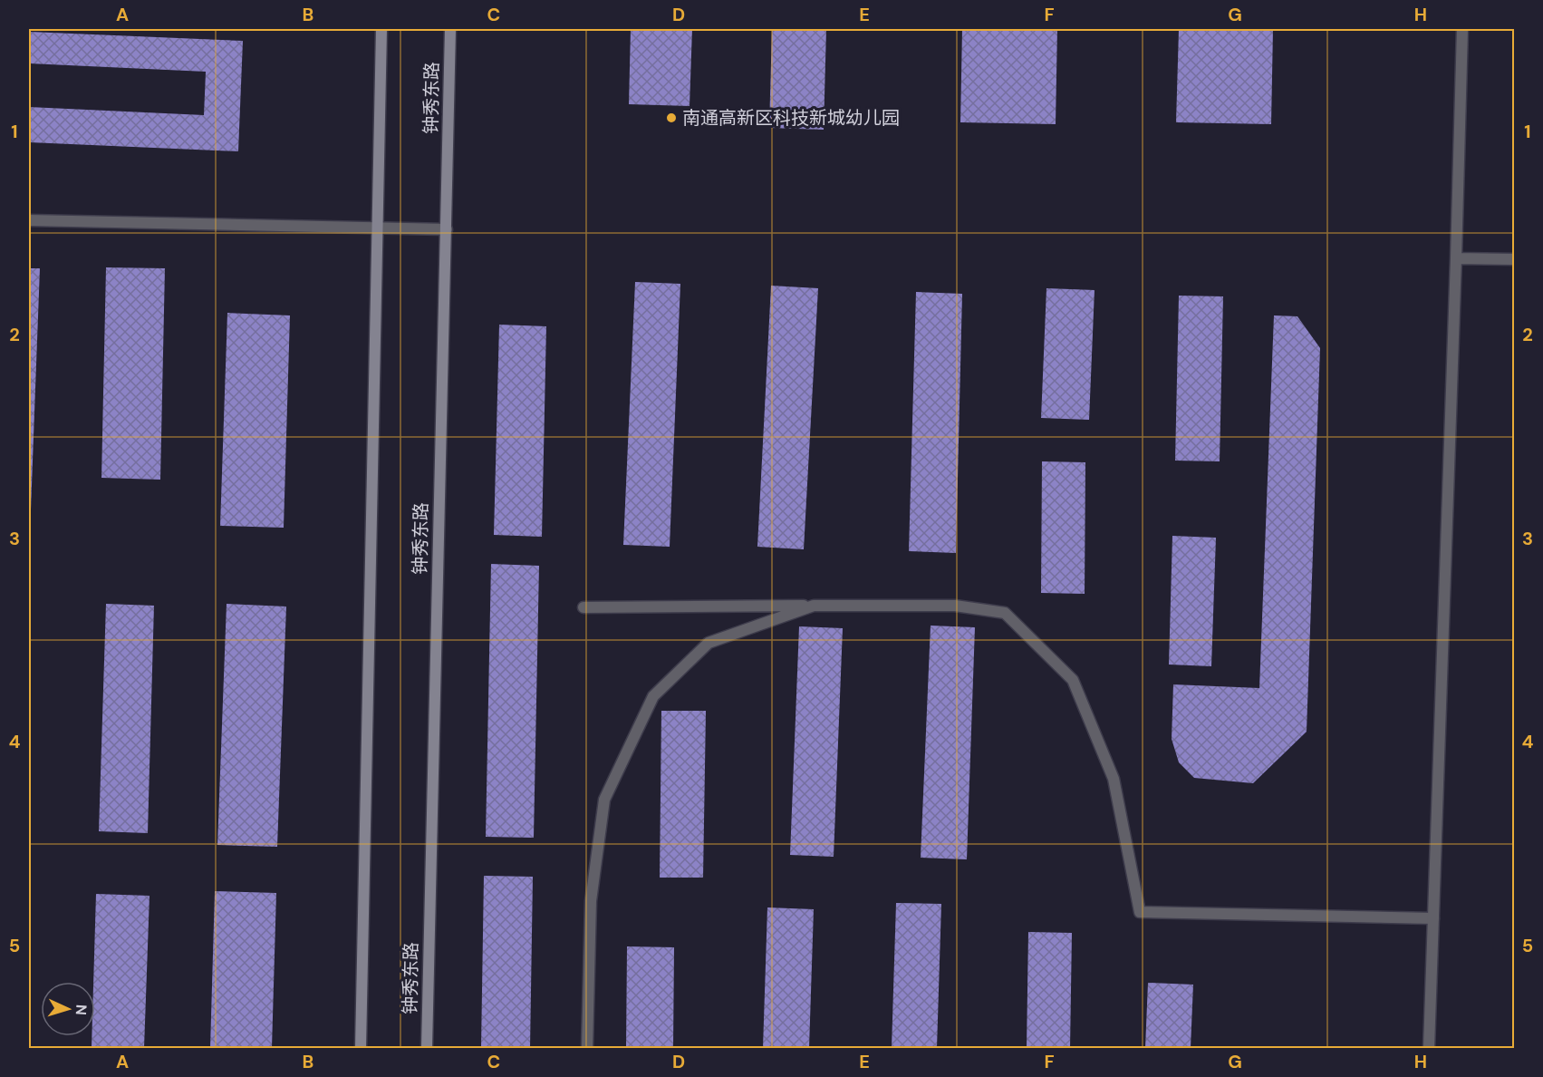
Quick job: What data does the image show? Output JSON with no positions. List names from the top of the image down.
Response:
{
  "streets": {
    "main road": ["钟秀东路"]
  },
  "places": ["南通高新区科技新城幼儿园"],
  "north": "right",
  "grid": {
    "columns": [
      "A",
      "B",
      "C",
      "D",
      "E",
      "F",
      "G",
      "H"
    ],
    "rows": [
      "1",
      "2",
      "3",
      "4",
      "5"
    ]
  }
}
